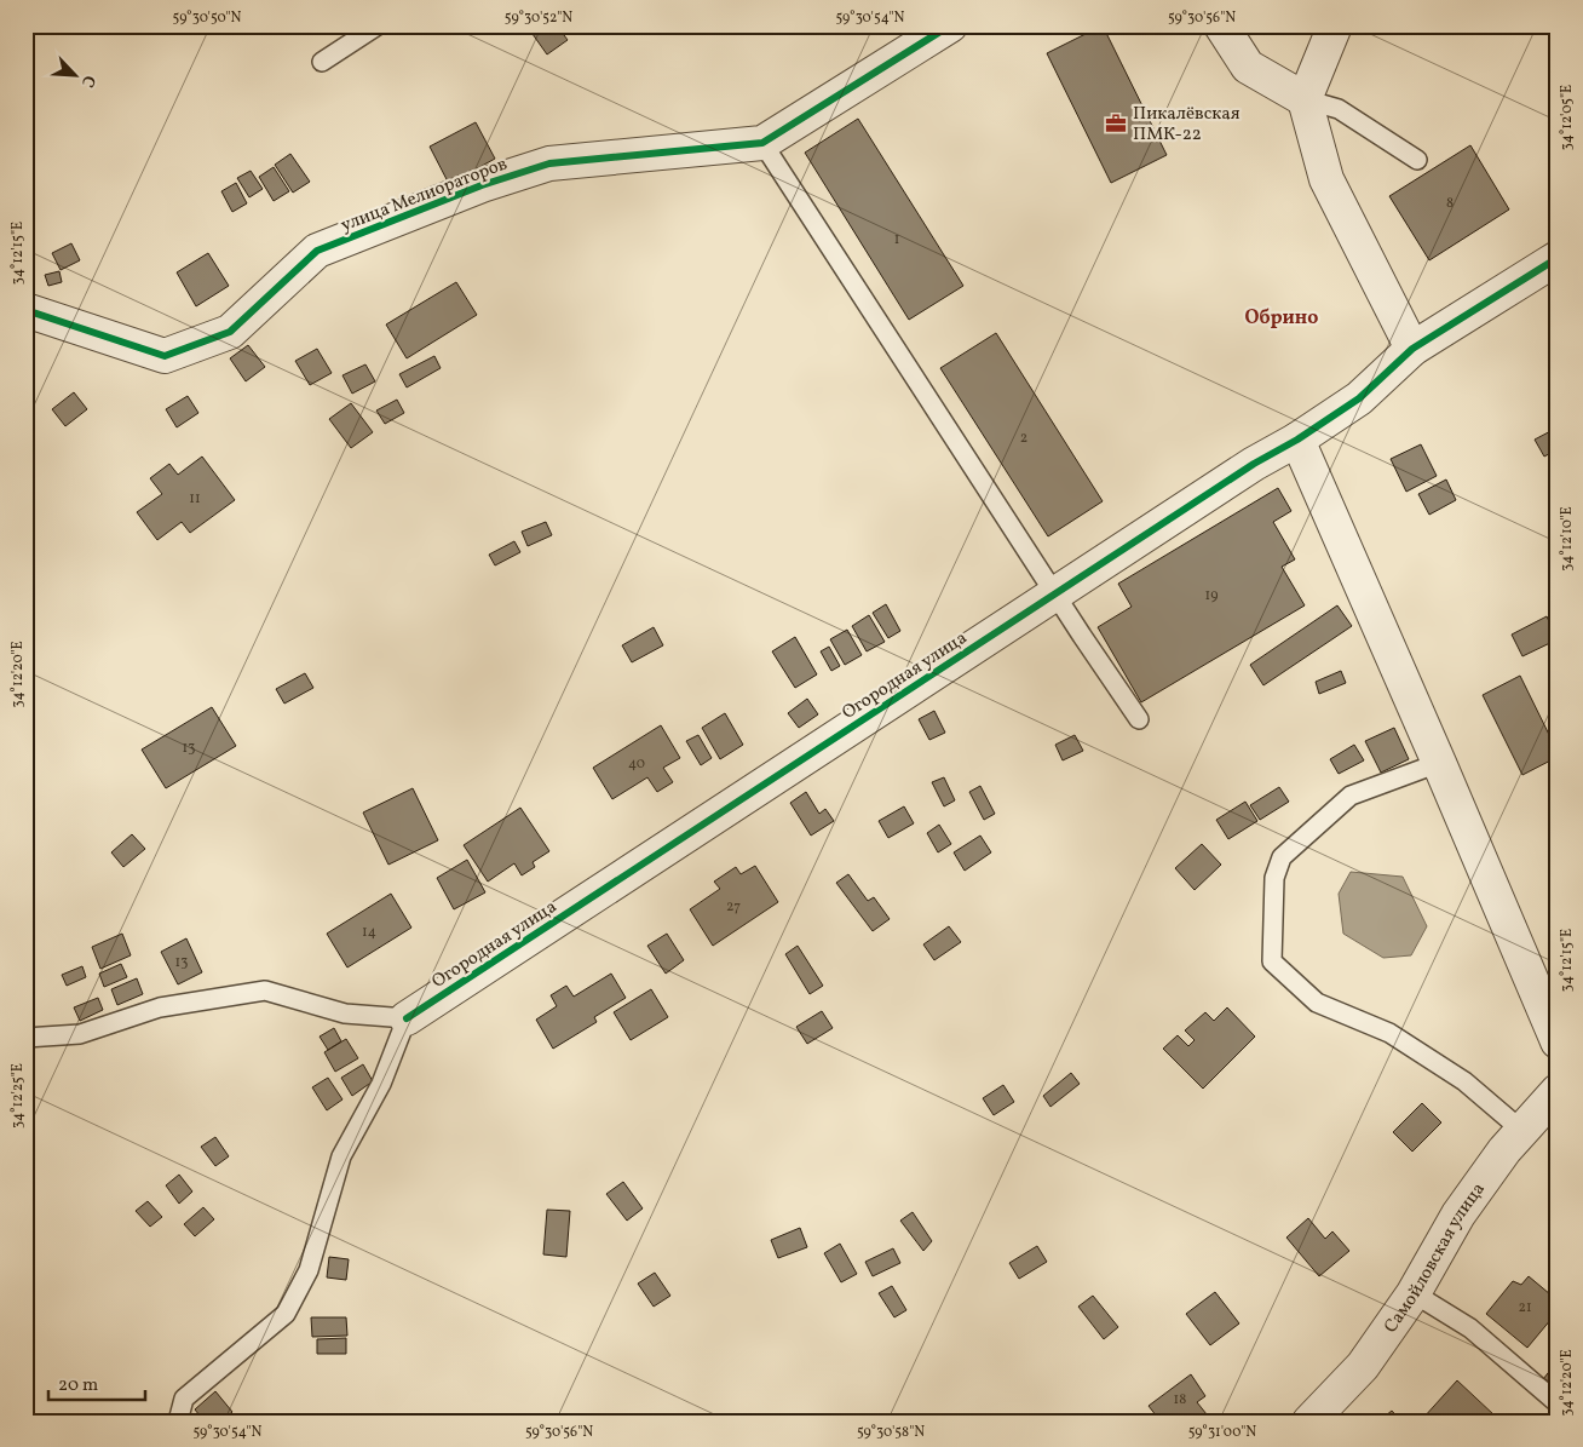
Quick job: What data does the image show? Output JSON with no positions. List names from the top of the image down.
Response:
{
  "streets": {
    "street": ["улица Мелиораторов", "Огородная улица", "Самойловская улица"]
  },
  "districts": ["Обрино"],
  "places": {
    "office": ["Пикалёвская ПМК-22"]
  },
  "house_numbers": [
    "8",
    "1",
    "2",
    "11",
    "19",
    "13",
    "40",
    "27",
    "14",
    "13",
    "21",
    "18"
  ],
  "scale_bar": "20 m",
  "north": "bottom right",
  "coordinates": [
    "59°30'50\"N",
    "59°30'52\"N",
    "59°30'54\"N",
    "59°30'56\"N",
    "34°12'05\"E",
    "34°12'15\"E",
    "34°12'10\"E",
    "34°12'20\"E",
    "34°12'25\"E",
    "59°30'58\"N",
    "59°31'00\"N"
  ]
}
